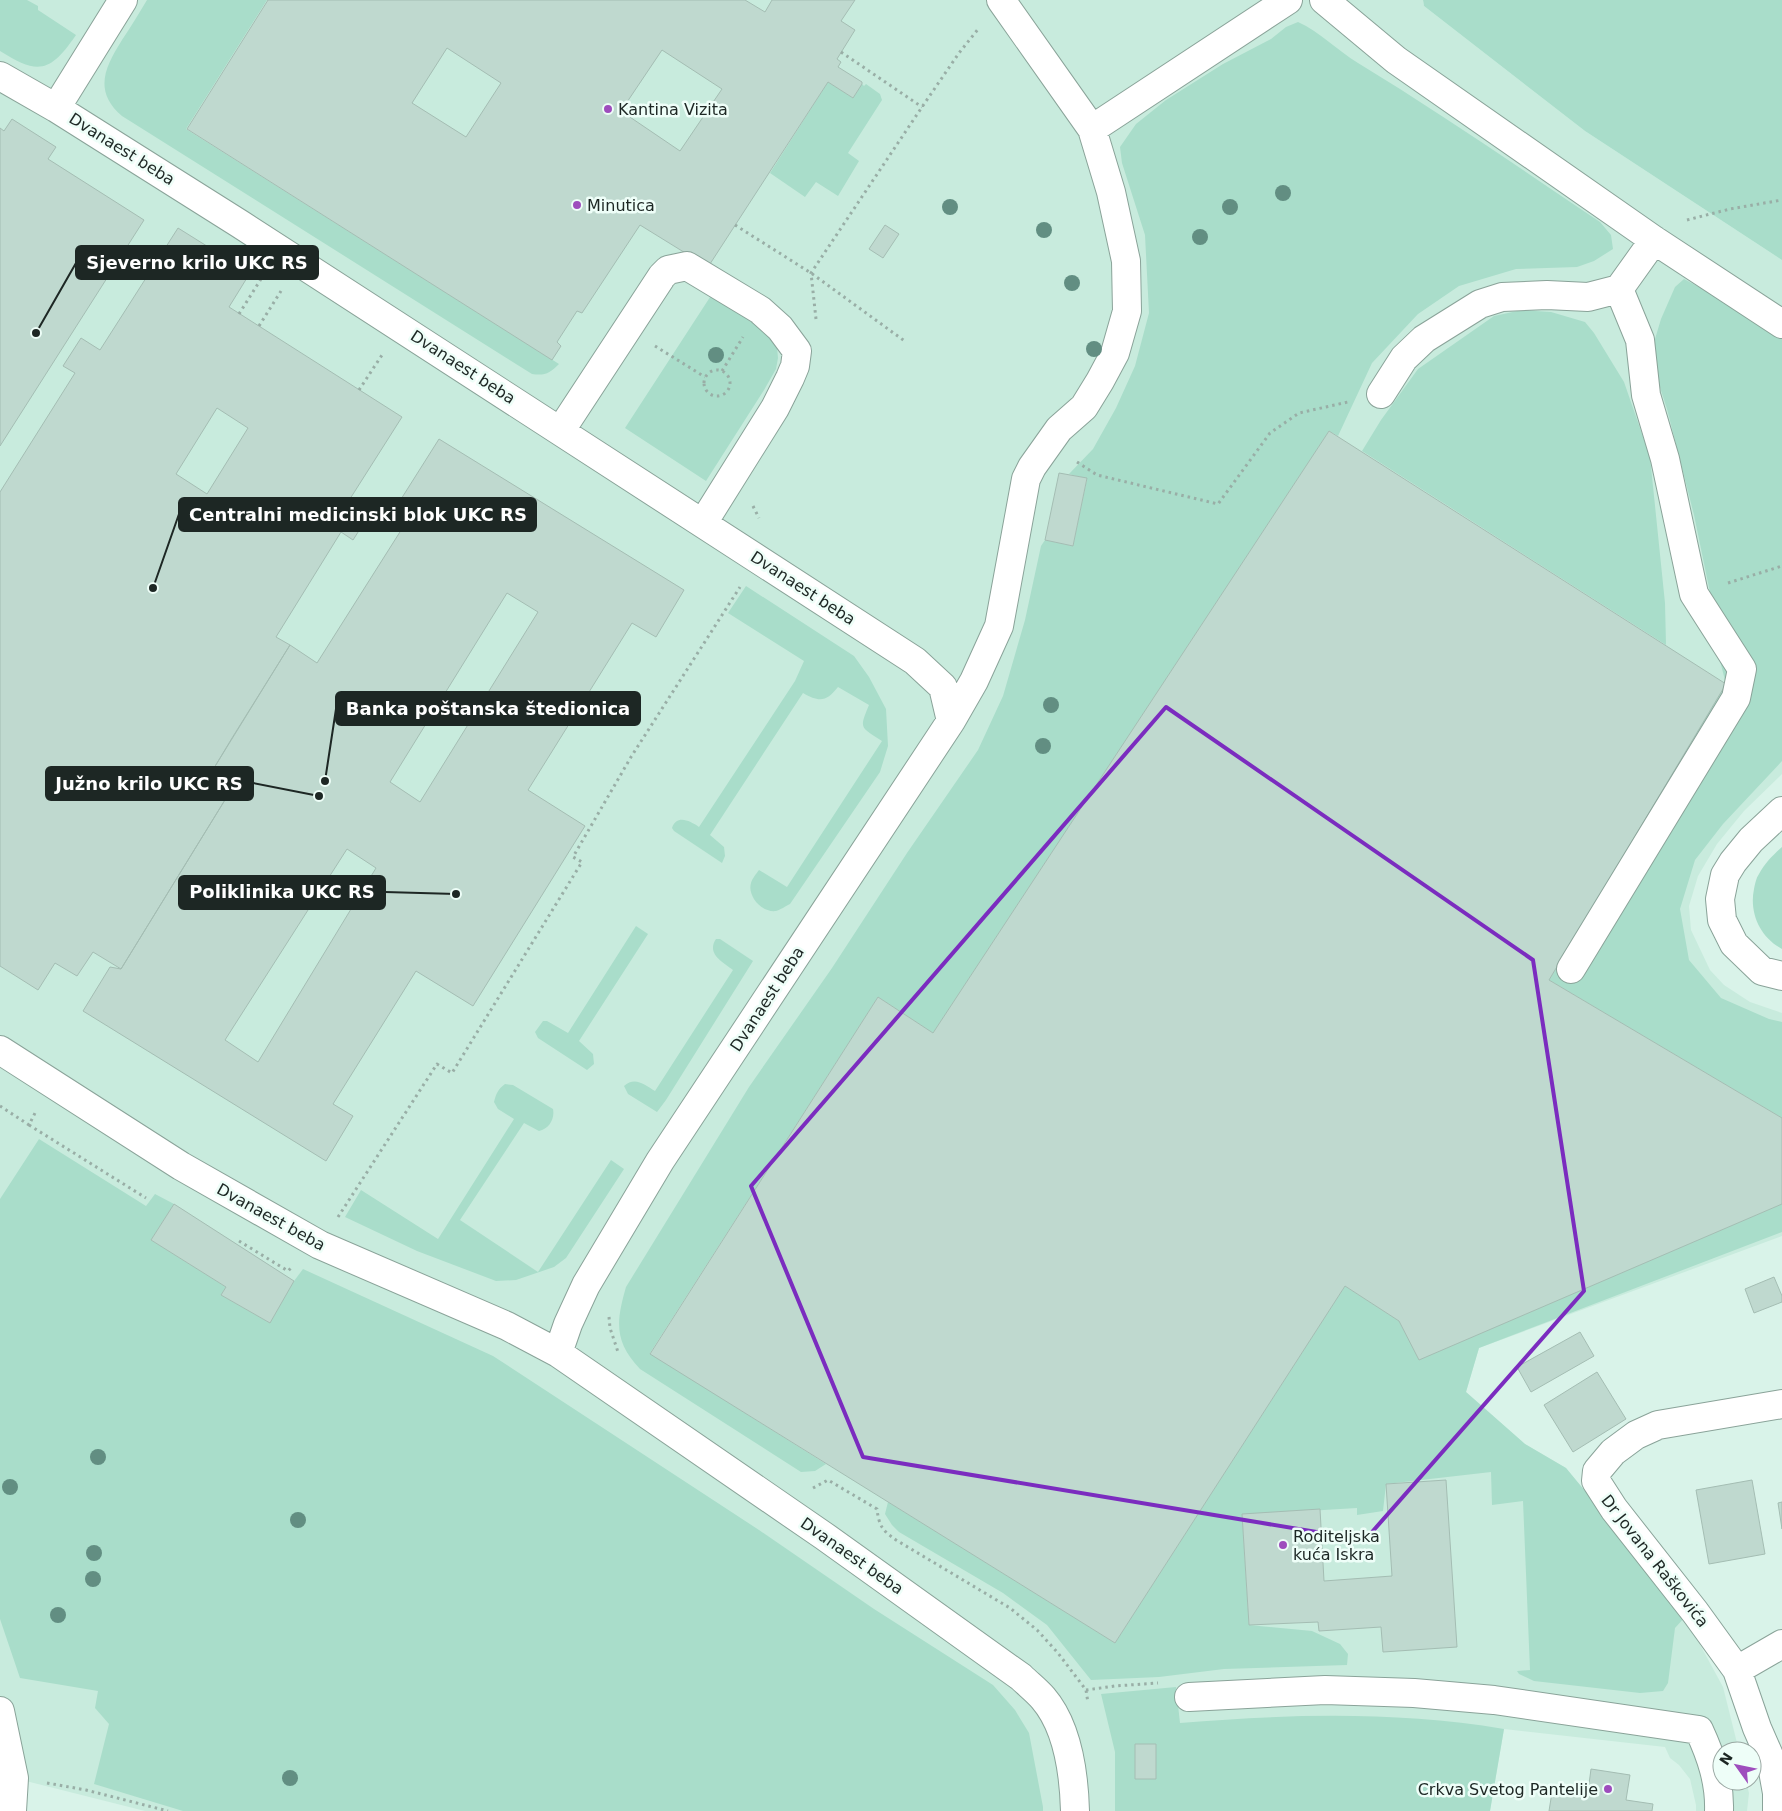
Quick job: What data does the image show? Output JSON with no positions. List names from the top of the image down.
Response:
{
  "streets": {
    "street": ["Dvanaest beba", "Dr Jovana Raškovića"]
  },
  "places": [
    "Kantina Vizita",
    "Minutica",
    "Sjeverno krilo UKC RS",
    "Centralni medicinski blok UKC RS",
    "Banka poštanska štedionica",
    "Južno krilo UKC RS",
    "Poliklinika UKC RS",
    "Roditeljska kuća Iskra",
    "Crkva Svetog Pantelije"
  ],
  "north": "top left"
}
